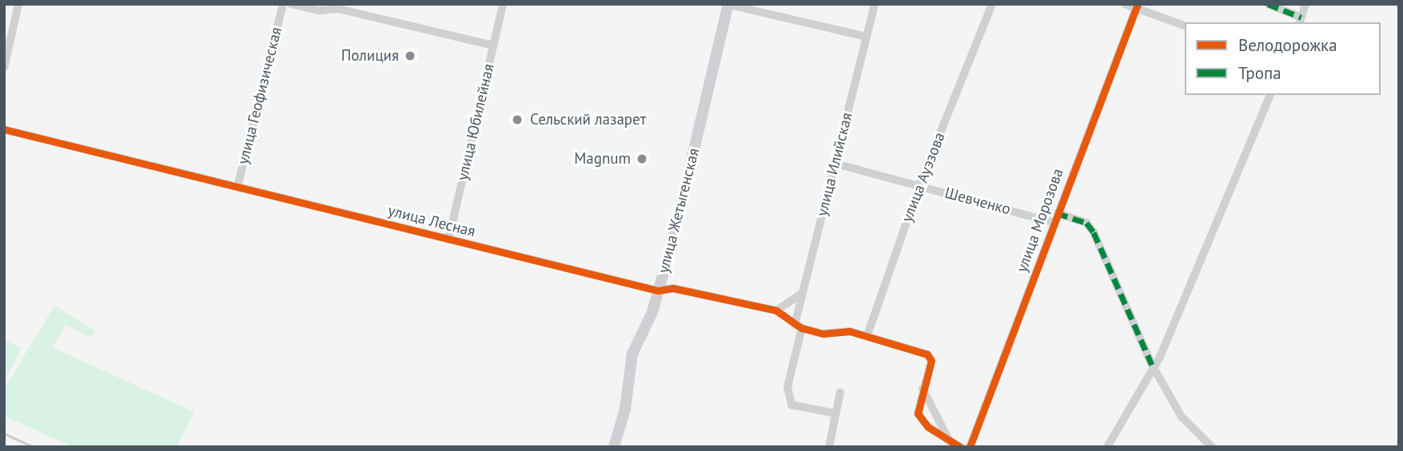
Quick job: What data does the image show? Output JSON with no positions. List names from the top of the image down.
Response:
{
  "streets": {
    "main road": ["улица Жетыгенская"],
    "street": [
      "улица Геофизическая",
      "улица Юбилейная",
      "улица Илийская",
      "улица Ауэзова",
      "Шевченко",
      "улица Морозова",
      "улица Лесная"
    ]
  },
  "crossings": [
    ["улица Геофизическая", "улица Лесная"],
    ["улица Юбилейная", "улица Лесная"],
    ["улица Илийская", "Шевченко"],
    ["улица Илийская", "улица Лесная"],
    ["улица Ауэзова", "Шевченко"],
    ["улица Ауэзова", "улица Лесная"],
    ["Шевченко", "улица Морозова"],
    ["улица Жетыгенская", "улица Лесная"]
  ],
  "places": ["Полиция", "Сельский лазарет", "Magnum"],
  "legend": ["Велодорожка", "Тропа"]
}
